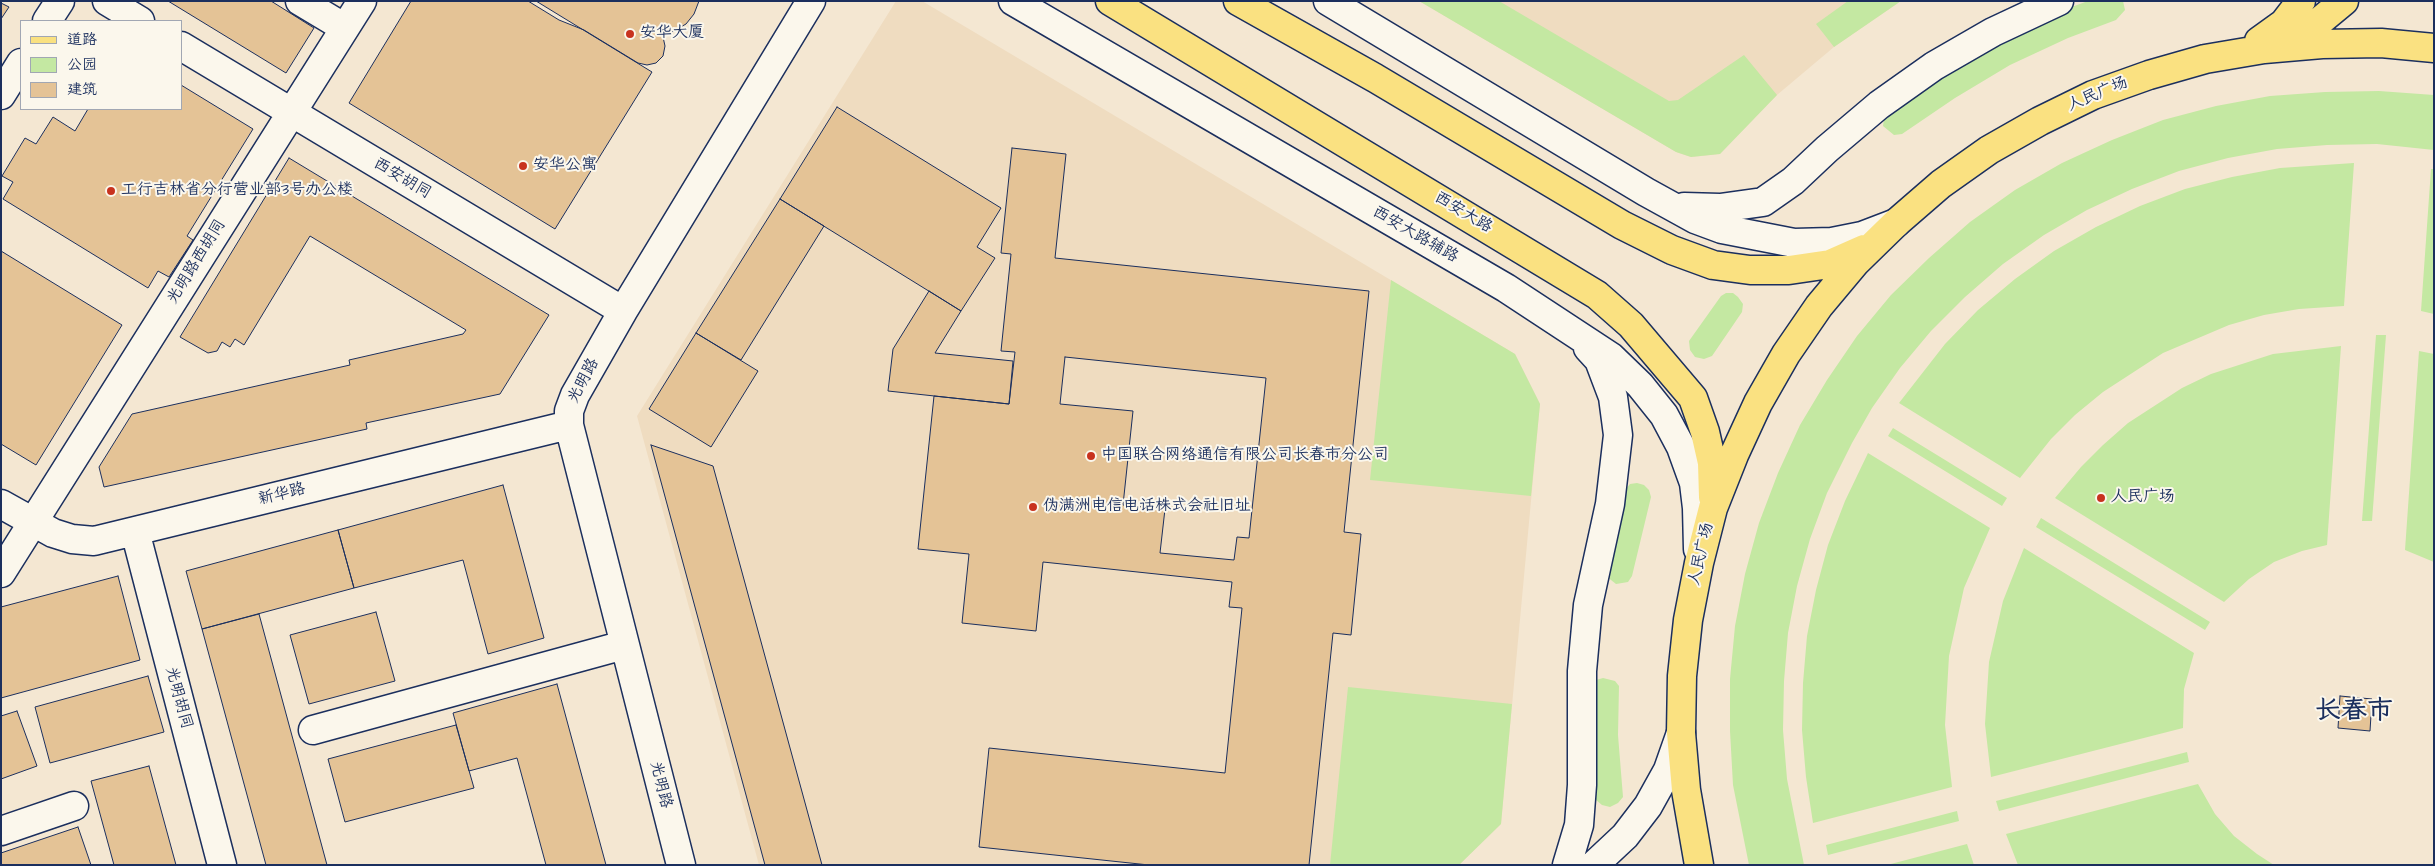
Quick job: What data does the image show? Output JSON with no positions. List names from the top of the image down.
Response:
{
  "streets": {
    "main road": ["人民广场", "西安大路"],
    "street": [
      "西安胡同",
      "西安大路辅路",
      "光明路西胡同",
      "光明路",
      "新华路",
      "光明胡同"
    ]
  },
  "crossings": [
    ["人民广场", "西安大路"],
    ["人民广场", "西安大路辅路"],
    ["西安胡同", "光明路西胡同"],
    ["西安胡同", "光明路"],
    ["光明路西胡同", "新华路"],
    ["光明路", "新华路"],
    ["新华路", "光明胡同"]
  ],
  "districts": ["长春市"],
  "places": [
    "安华大厦",
    "安华公寓",
    "工行吉林省分行营业部3号办公楼",
    "中国联合网络通信有限公司长春市分公司",
    "人民广场",
    "伪满洲电信电话株式会社旧址"
  ],
  "legend": ["道路", "公园", "建筑"]
}
